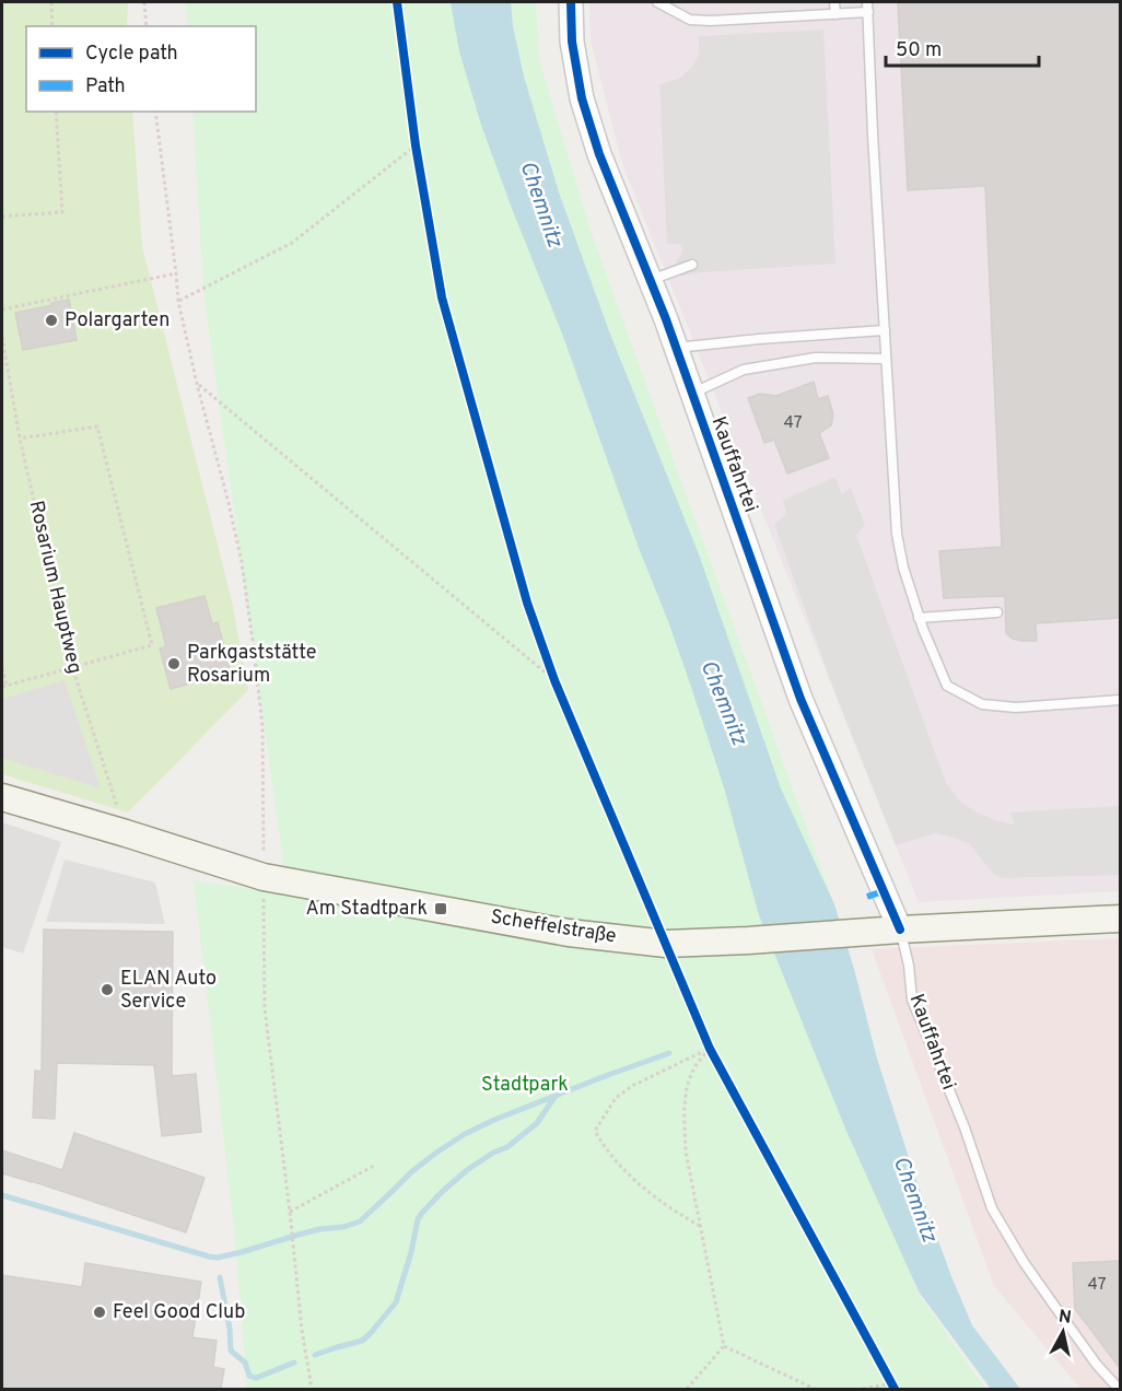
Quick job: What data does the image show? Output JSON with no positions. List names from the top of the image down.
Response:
{
  "streets": {
    "main road": ["Scheffelstraße"],
    "street": ["Kauffahrtei"],
    "path": ["Rosarium Hauptweg"]
  },
  "crossings": [
    ["Kauffahrtei", "Scheffelstraße"],
    ["Rosarium Hauptweg", "Scheffelstraße"]
  ],
  "water": ["Chemnitz"],
  "parks": ["Stadtpark"],
  "places": {
    "other": [
      "Polargarten",
      "Parkgaststätte Rosarium",
      "ELAN Auto Service",
      "Feel Good Club"
    ],
    "transit": ["Am Stadtpark"]
  },
  "house_numbers": ["47", "47"],
  "legend": ["Cycle path", "Path"],
  "scale_bar": "50 m",
  "north": "top"
}
